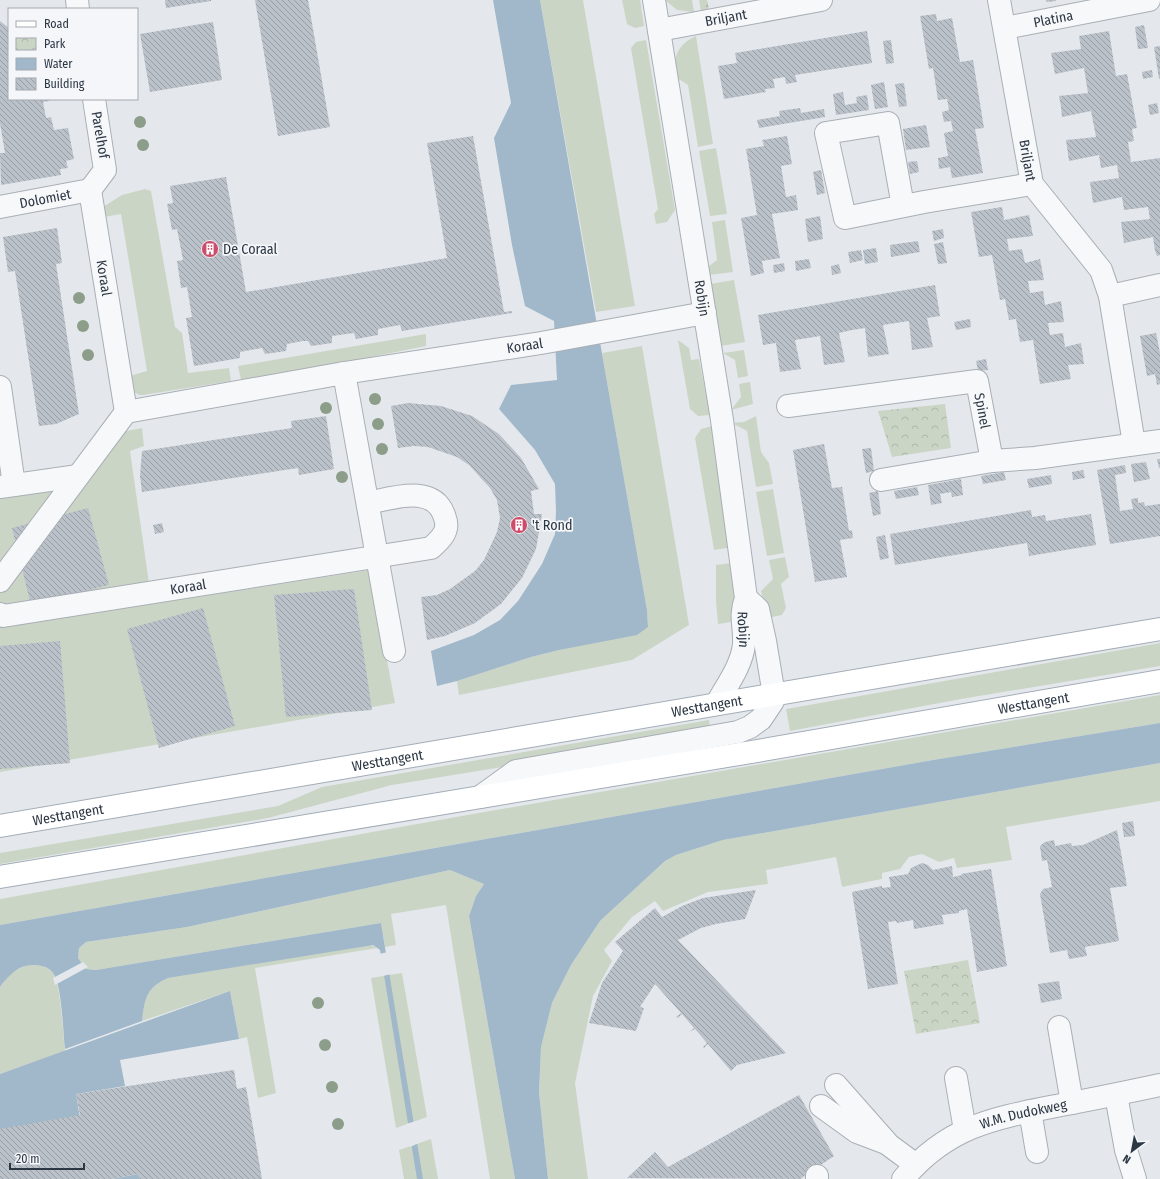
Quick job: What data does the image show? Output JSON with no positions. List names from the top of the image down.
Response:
{
  "streets": {
    "main road": ["Westtangent"],
    "street": [
      "Briljant",
      "Platina",
      "Parelhof",
      "Dolomiet",
      "Koraal",
      "Robijn",
      "Spinel",
      "W.M. Dudokweg"
    ]
  },
  "crossings": [
    ["Briljant", "Platina"],
    ["Briljant", "Robijn"],
    ["Parelhof", "Dolomiet"],
    ["Parelhof", "Koraal"],
    ["Dolomiet", "Koraal"],
    ["Koraal", "Robijn"],
    ["Robijn", "Westtangent"]
  ],
  "places": {
    "building": ["De Coraal", "'t Rond"]
  },
  "legend": [
    "Road",
    "Park",
    "Water",
    "Building"
  ],
  "scale_bar": "20 m",
  "north": "bottom left"
}
